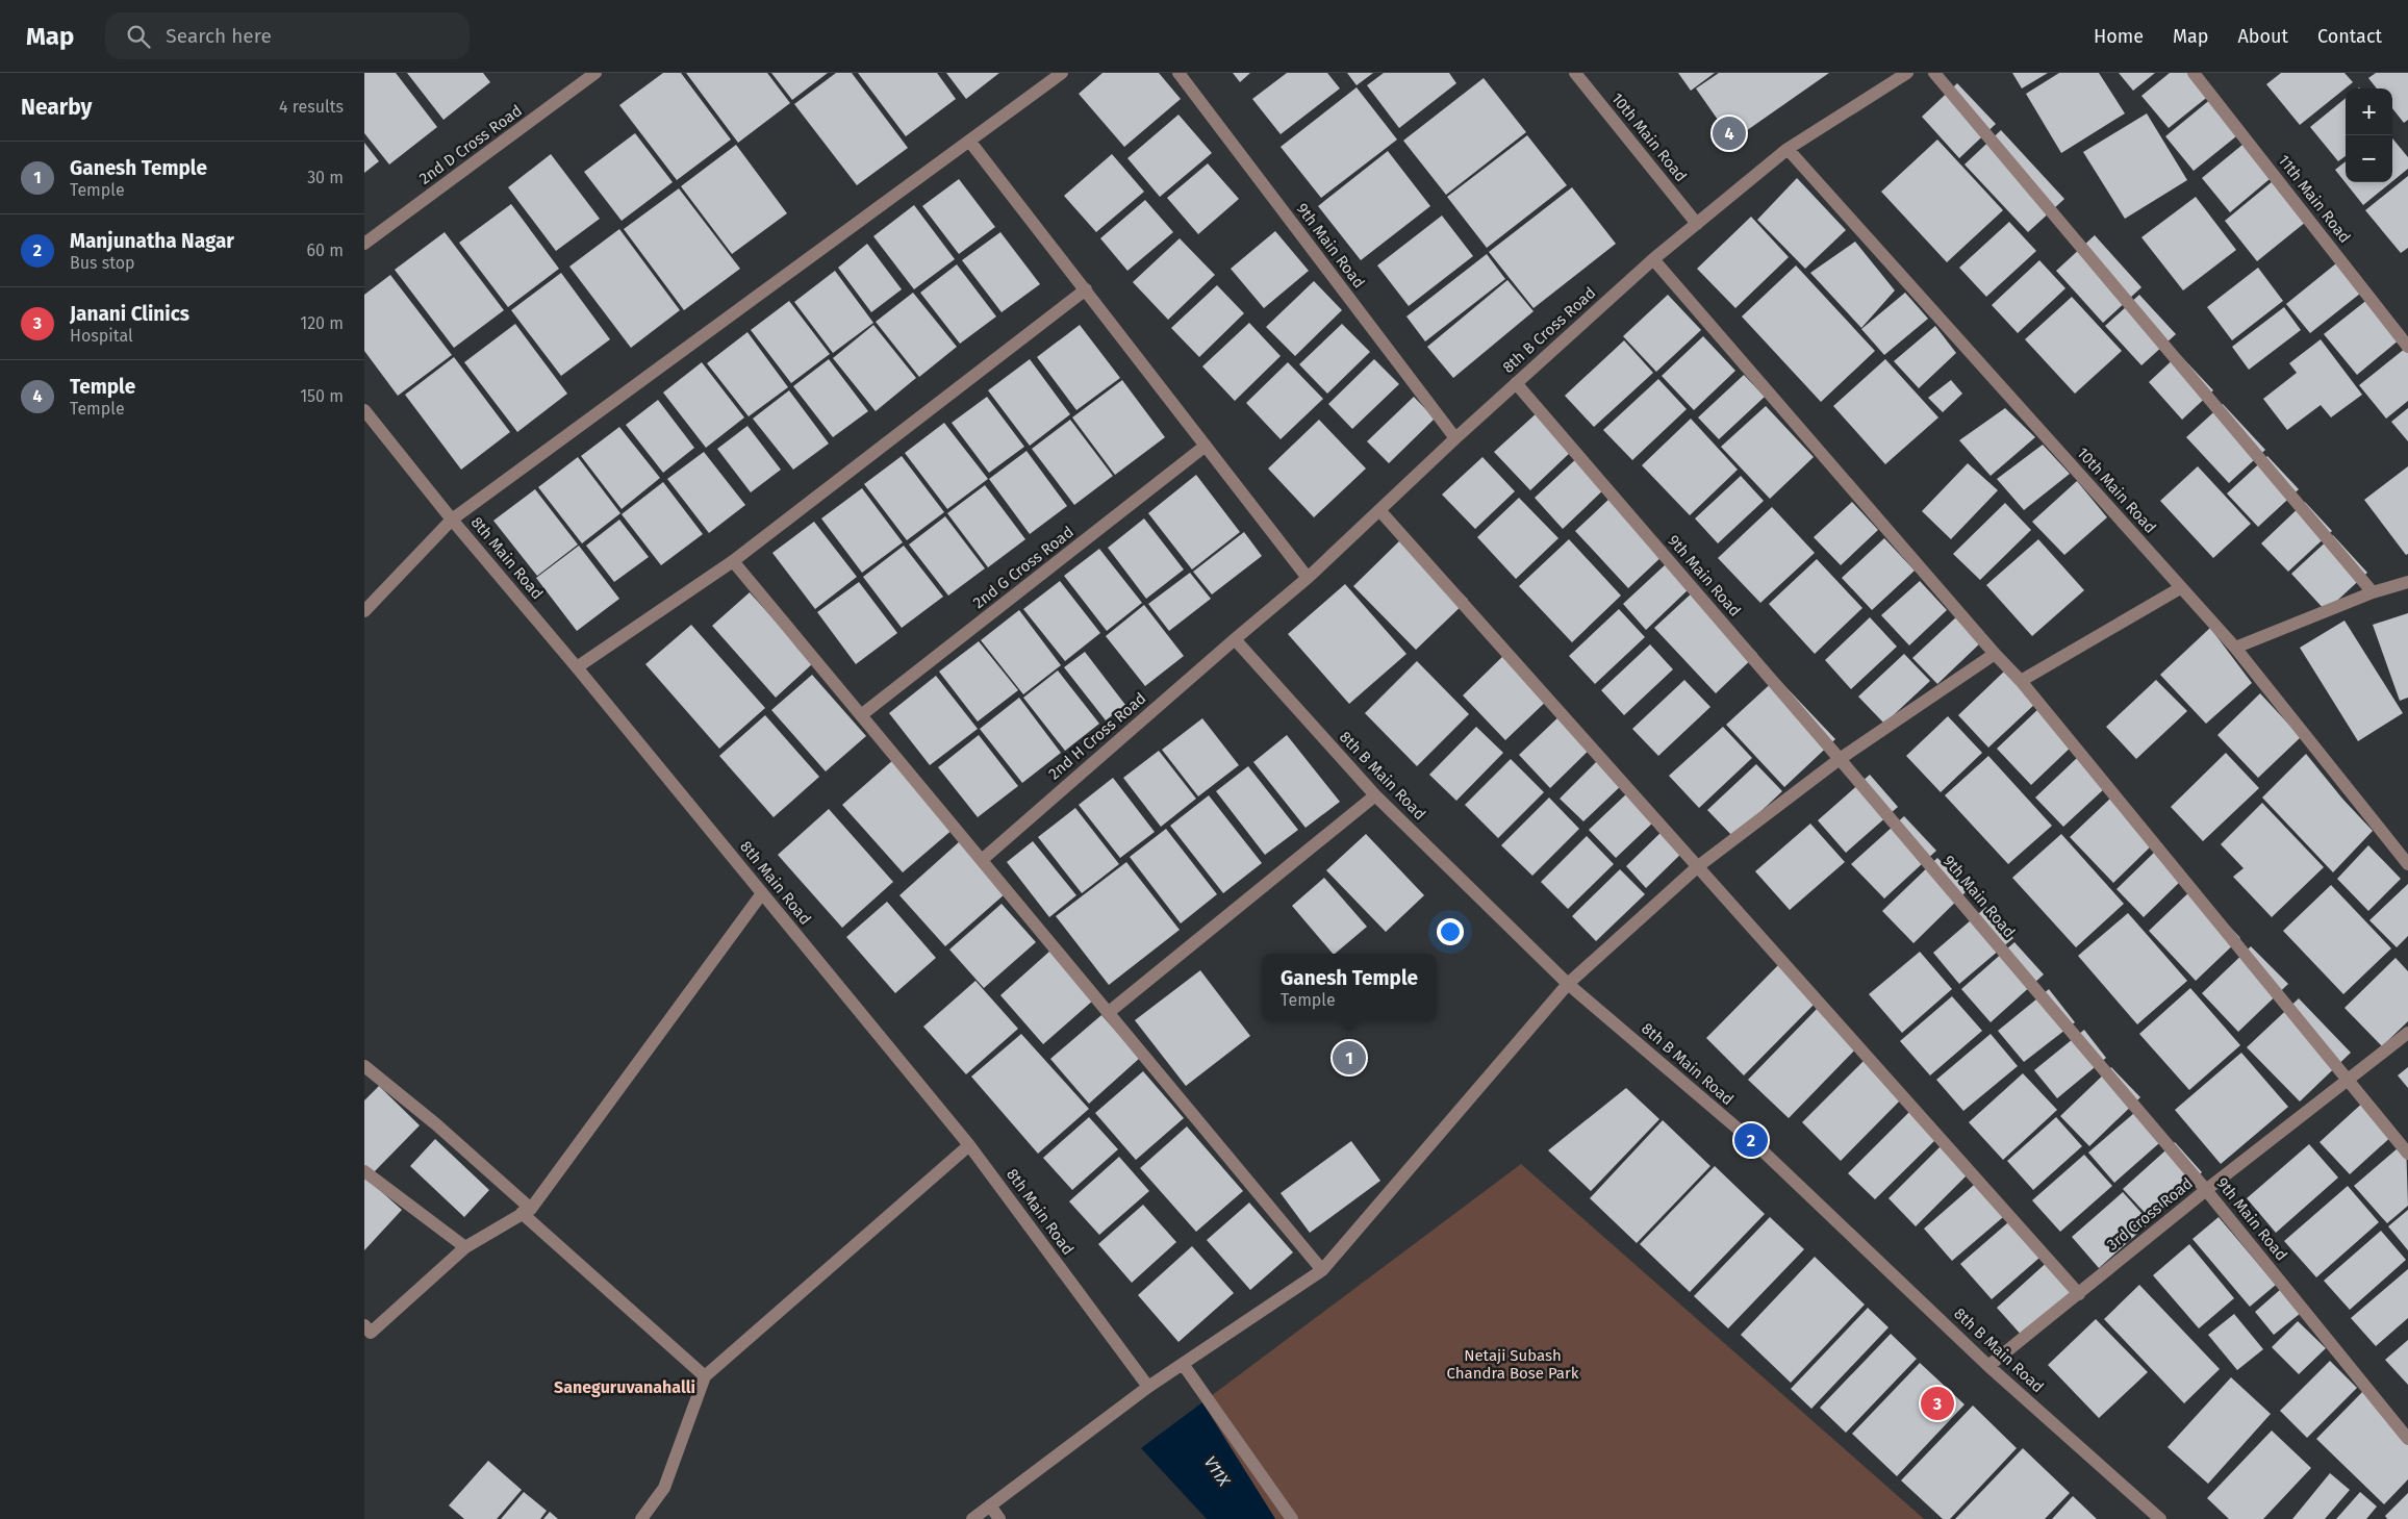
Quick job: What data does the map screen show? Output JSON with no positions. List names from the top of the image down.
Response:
{
  "streets": {
    "street": [
      "10th Main Road",
      "2nd D Cross Road",
      "11th Main Road",
      "9th Main Road",
      "8th B Cross Road",
      "8th Main Road",
      "2nd G Cross Road",
      "2nd H Cross Road",
      "8th B Main Road",
      "3rd Cross Road"
    ]
  },
  "crossings": [
    ["10th Main Road", "8th B Cross Road"],
    ["9th Main Road", "8th B Cross Road"],
    ["9th Main Road", "3rd Cross Road"],
    ["8th B Cross Road", "2nd H Cross Road"],
    ["8th B Cross Road", "8th B Main Road"],
    ["2nd H Cross Road", "8th B Main Road"],
    ["8th B Main Road", "3rd Cross Road"]
  ],
  "districts": ["Saneguruvanahalli"],
  "water": ["V11X"],
  "parks": ["Netaji Subash Chandra Bose Park"],
  "page": {
    "header": "Map",
    "search": "Search here",
    "nav": [
      "Home",
      "Map",
      "About",
      "Contact"
    ],
    "heading": ["Nearby", "4 results"],
    "map_buttons": ["+", "−"],
    "pins": [
      "4",
      "1",
      "2",
      "3"
    ],
    "list": [
      {
        "mark": "1",
        "name": "Ganesh Temple",
        "note": "Temple",
        "value": "30 m"
      },
      {
        "mark": "2",
        "name": "Manjunatha Nagar",
        "note": "Bus stop",
        "value": "60 m"
      },
      {
        "mark": "3",
        "name": "Janani Clinics",
        "note": "Hospital",
        "value": "120 m"
      },
      {
        "mark": "4",
        "name": "Temple",
        "note": "Temple",
        "value": "150 m"
      }
    ],
    "popup": ["Ganesh Temple", "Temple"]
  }
}
